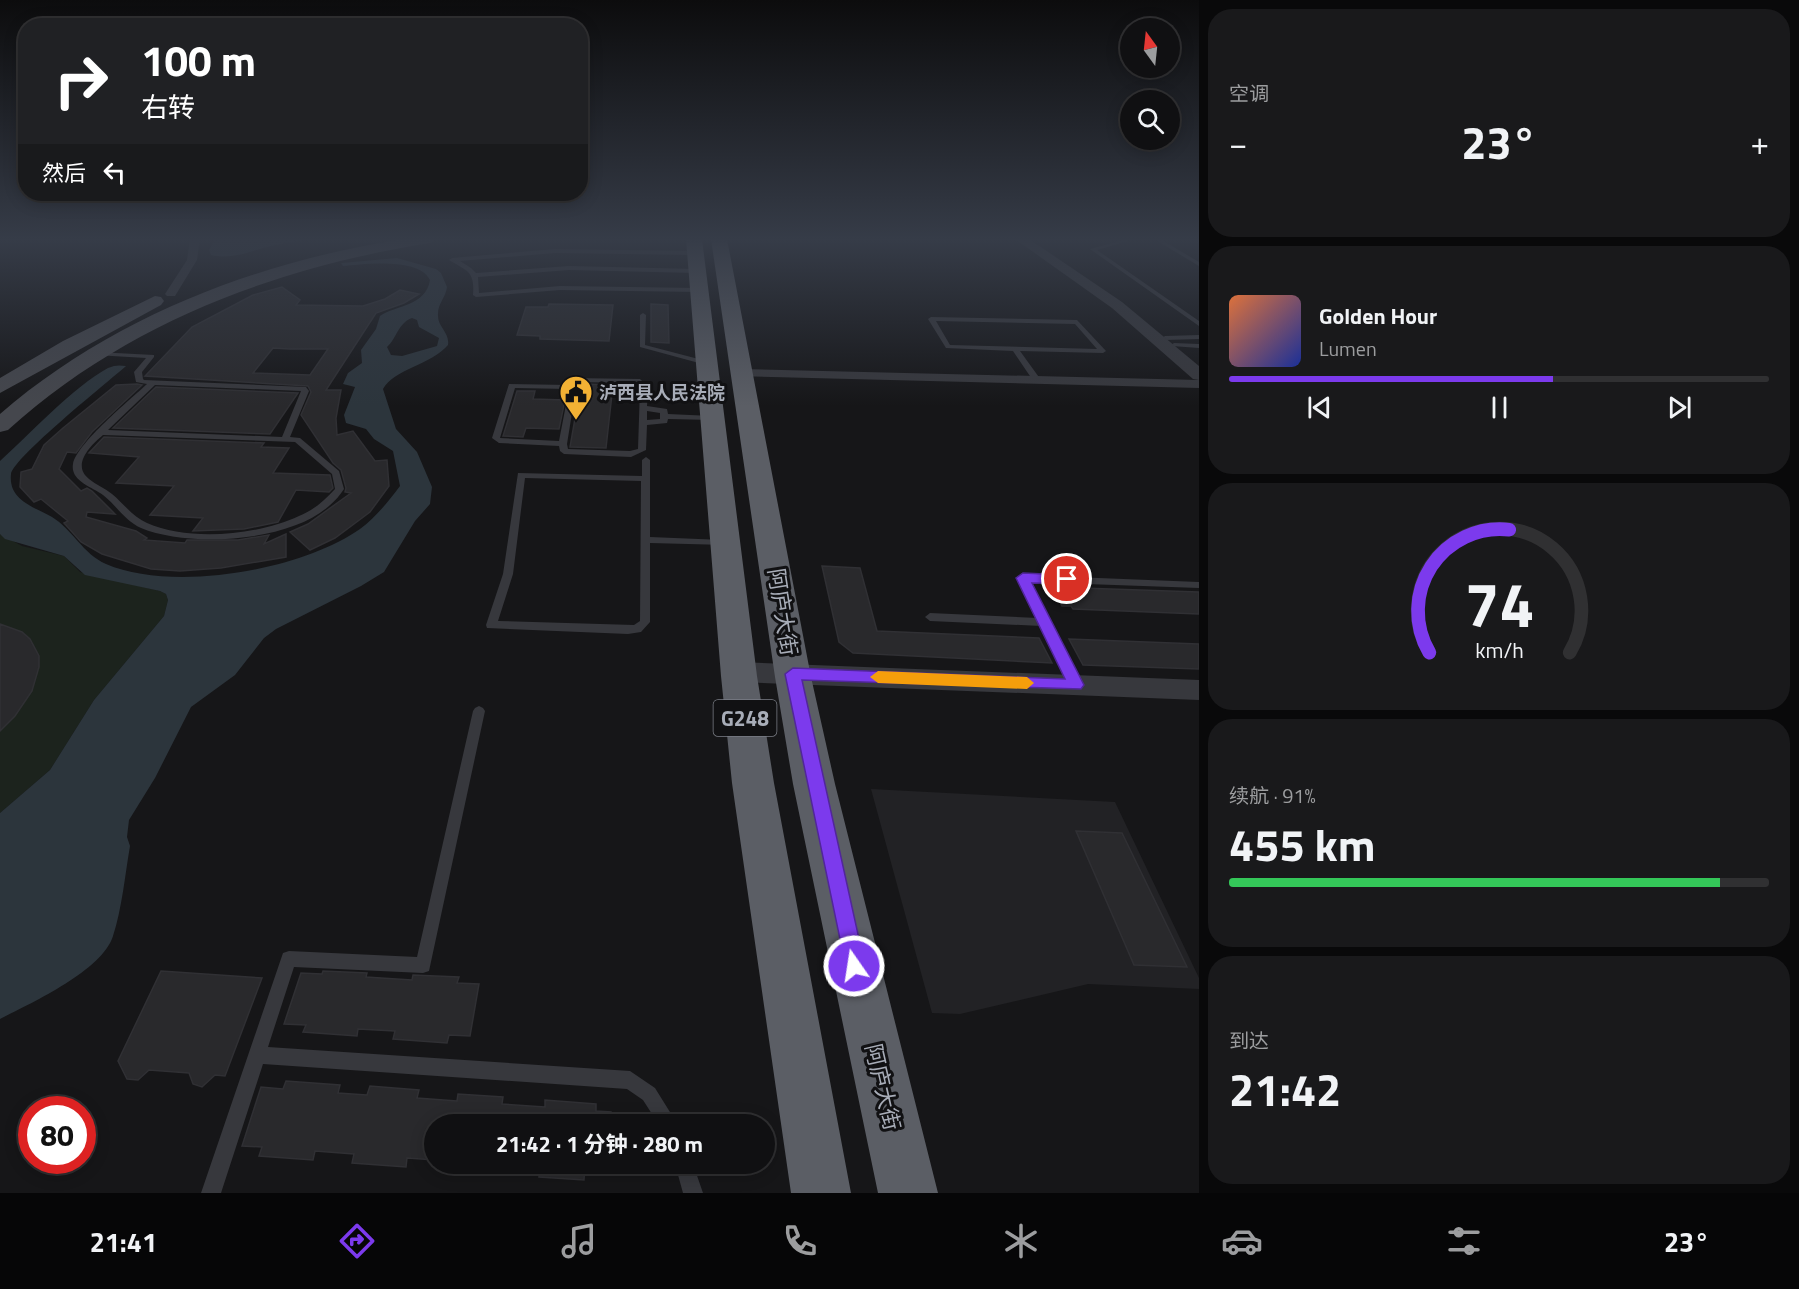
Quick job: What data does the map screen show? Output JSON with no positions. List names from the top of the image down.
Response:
{
  "streets": {
    "highway": ["阿庐大街", "G248"]
  },
  "places": {
    "public building": ["泸西县人民法院"]
  },
  "north": "top",
  "page": {
    "tile": [
      "空调",
      ["续航 · 91%", "455 km"],
      ["到达", "21:42"]
    ],
    "turn": ["100 m", "右转"],
    "heat": ["−", "23°", "+"],
    "then": "然后",
    "song": ["Golden Hour", "Lumen"],
    "limit": "80",
    "trip": "21:42 · 1 分钟 · 280 m",
    "tabs": ["21:41", "23°"],
    "gauge": ["74", "km/h"]
  }
}
